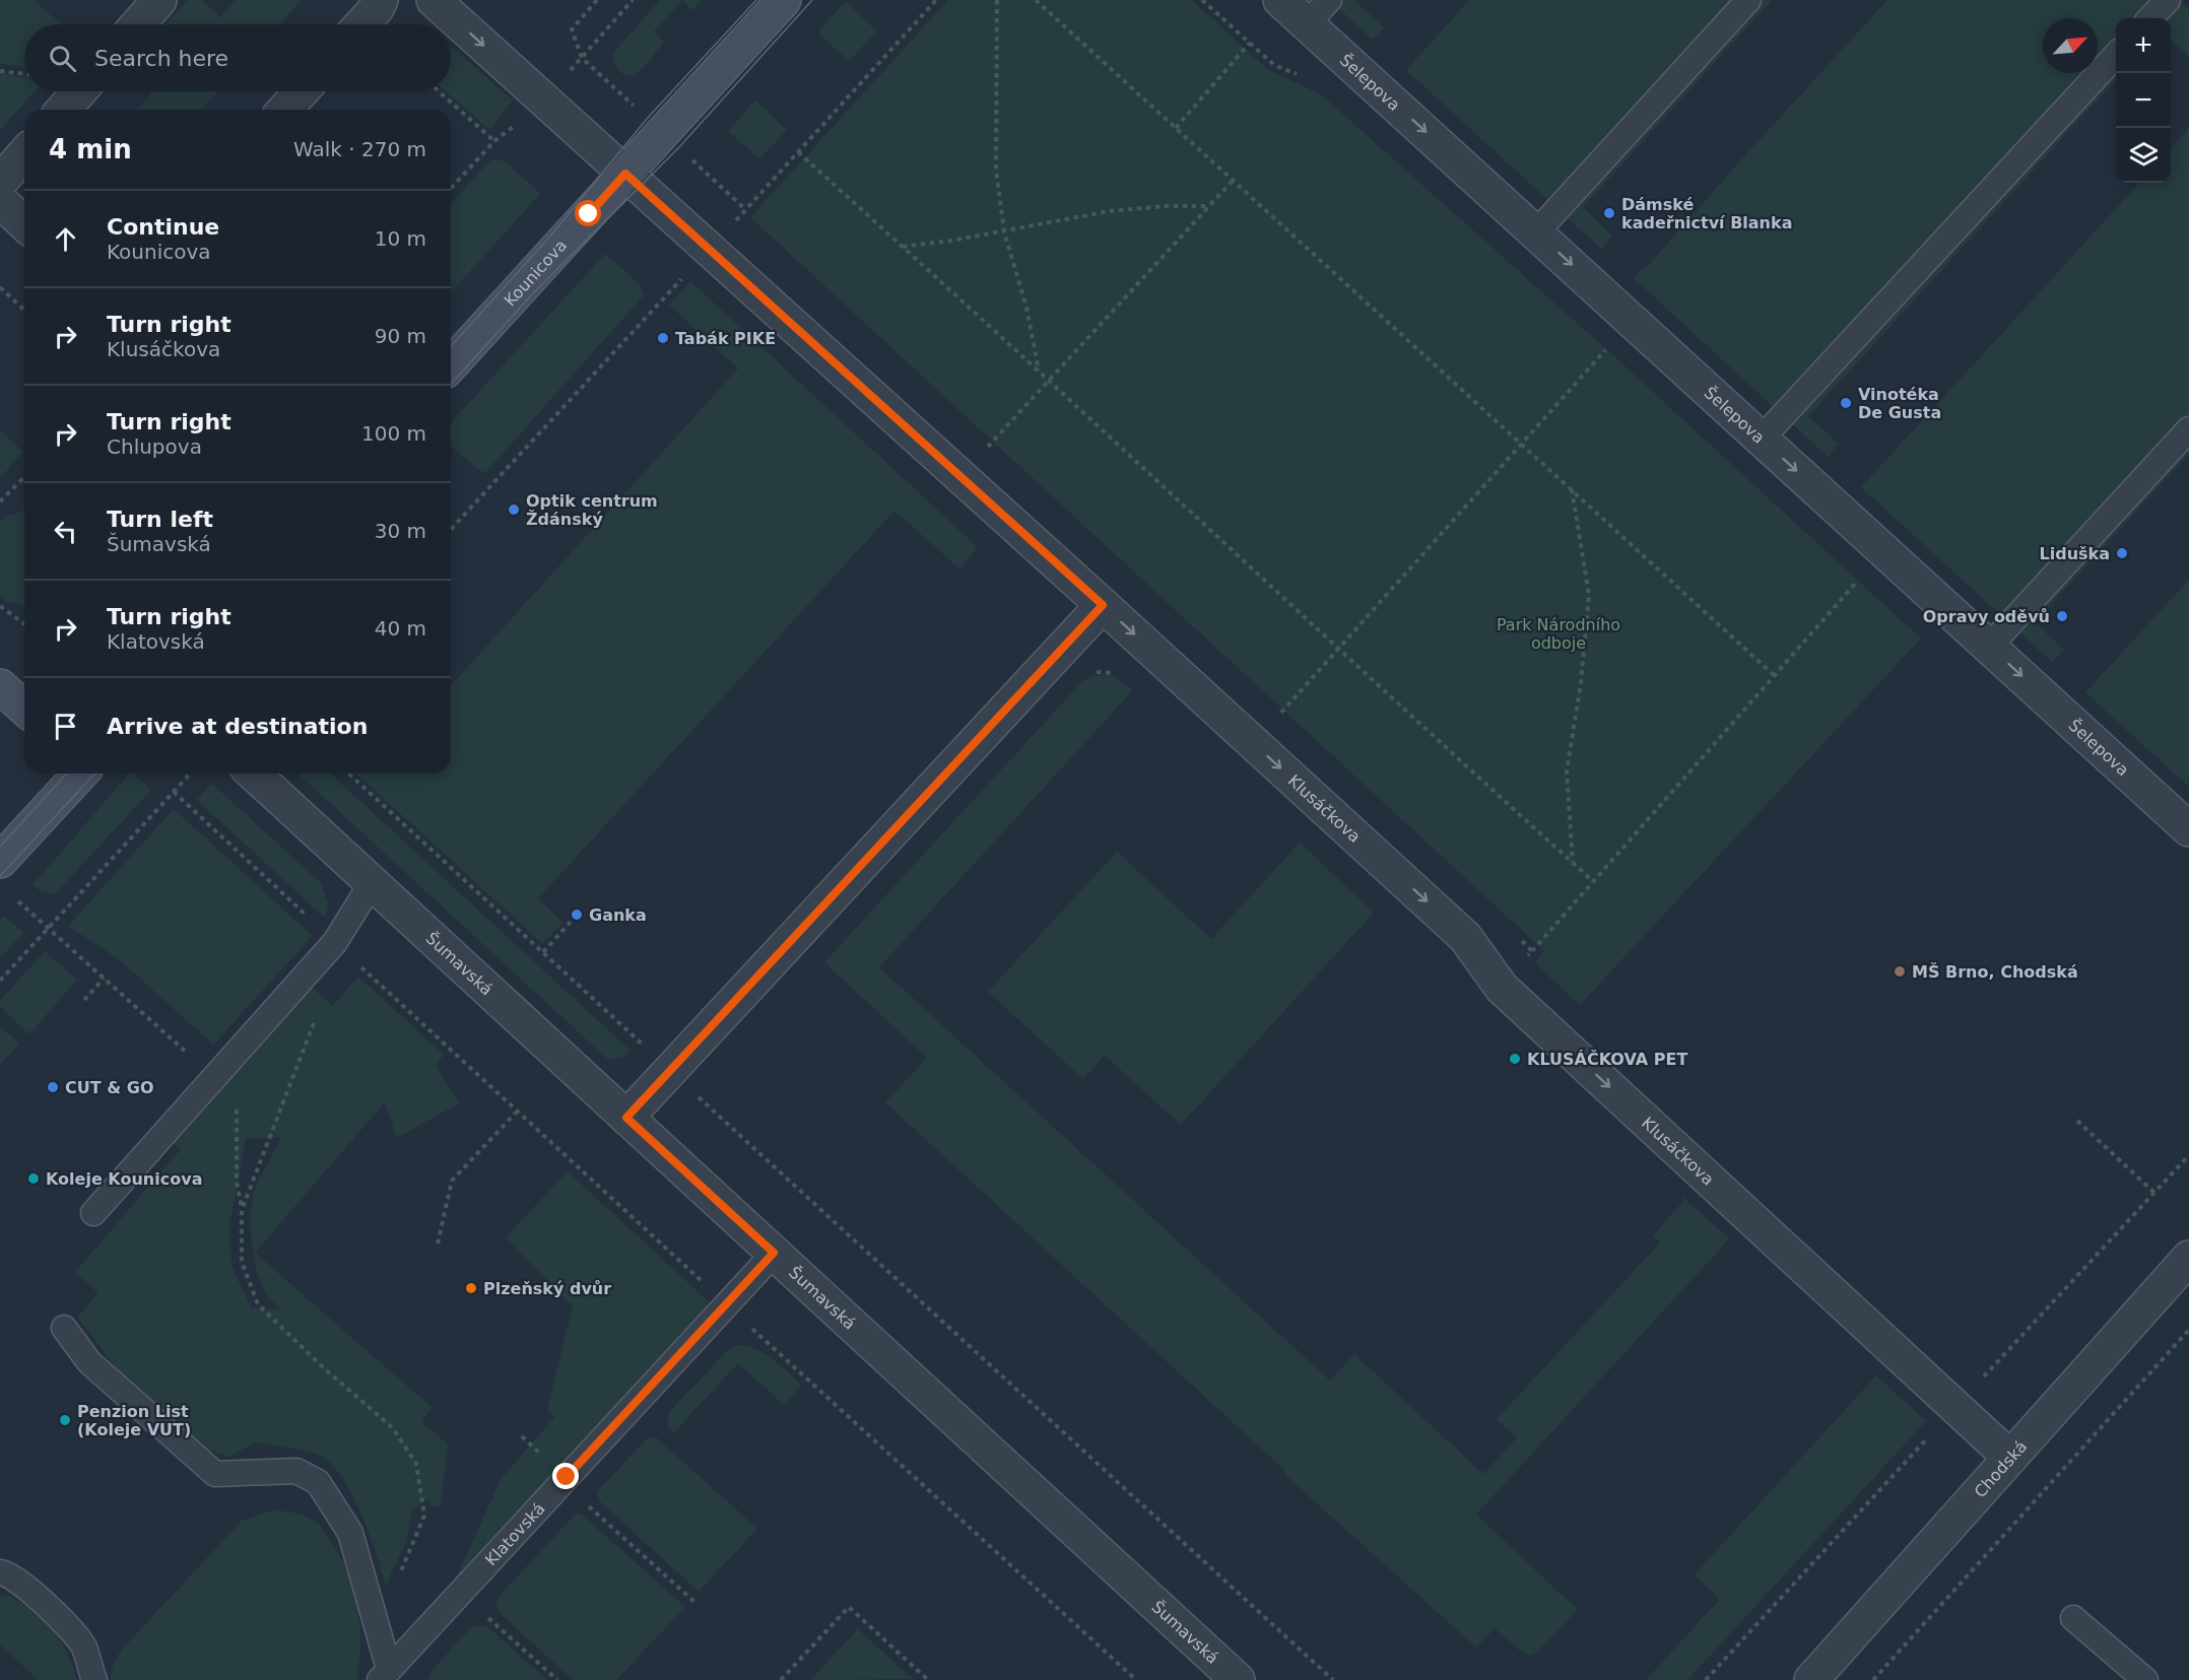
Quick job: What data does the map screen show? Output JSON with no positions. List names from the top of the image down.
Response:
{
  "streets": {
    "street": [
      "Šelepova",
      "Kounicova",
      "Klusáčkova",
      "Šumavská",
      "Chodská"
    ],
    "lane": ["Klatovská"]
  },
  "crossings": [
    ["Kounicova", "Klusáčkova"],
    ["Klusáčkova", "Chodská"],
    ["Šumavská", "Klatovská"]
  ],
  "one_way": ["Šelepova", "Klusáčkova"],
  "parks": ["Park Národního odboje"],
  "places": [
    "Dámské kadeřnictví Blanka",
    "Tabák PIKE",
    "Vinotéka De Gusta",
    "Optik centrum Ždánský",
    "Liduška",
    "Opravy oděvů",
    "Ganka",
    "MŠ Brno, Chodská",
    "KLUSÁČKOVA PET",
    "CUT & GO",
    "Koleje Kounicova",
    "Plzeňský dvůr",
    "Penzion List (Koleje VUT)"
  ],
  "north": "top right",
  "page": {
    "map_buttons": ["+", "−"],
    "search": "Search here",
    "heading": ["4 min", "Walk · 270 m"],
    "list": [
      ["Continue", "Kounicova", "10 m"],
      ["Turn right", "Klusáčkova", "90 m"],
      ["Turn right", "Chlupova", "100 m"],
      ["Turn left", "Šumavská", "30 m"],
      ["Turn right", "Klatovská", "40 m"],
      "Arrive at destination"
    ]
  }
}
